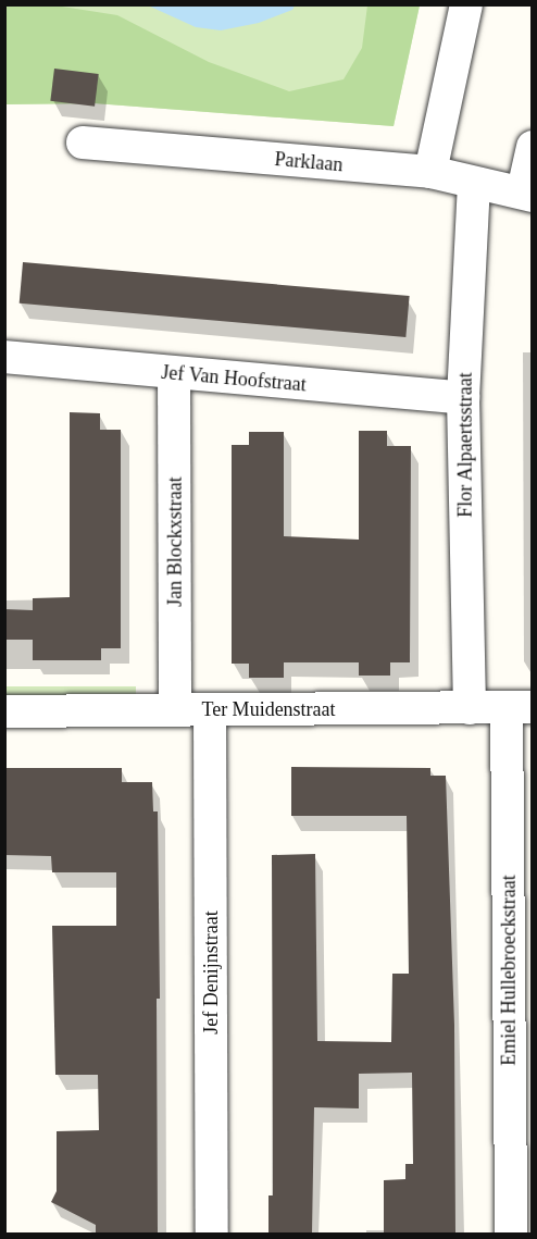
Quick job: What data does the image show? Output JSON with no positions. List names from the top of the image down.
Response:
{
  "streets": {
    "street": [
      "Parklaan",
      "Jef Van Hoofstraat",
      "Flor Alpaertsstraat",
      "Jan Blockxstraat",
      "Ter Muidenstraat",
      "Emiel Hullebroeckstraat",
      "Jef Denijnstraat"
    ]
  },
  "crossings": [
    ["Parklaan", "Flor Alpaertsstraat"],
    ["Jef Van Hoofstraat", "Flor Alpaertsstraat"],
    ["Jef Van Hoofstraat", "Jan Blockxstraat"],
    ["Flor Alpaertsstraat", "Ter Muidenstraat"],
    ["Jan Blockxstraat", "Ter Muidenstraat"],
    ["Ter Muidenstraat", "Emiel Hullebroeckstraat"],
    ["Ter Muidenstraat", "Jef Denijnstraat"]
  ]
}
